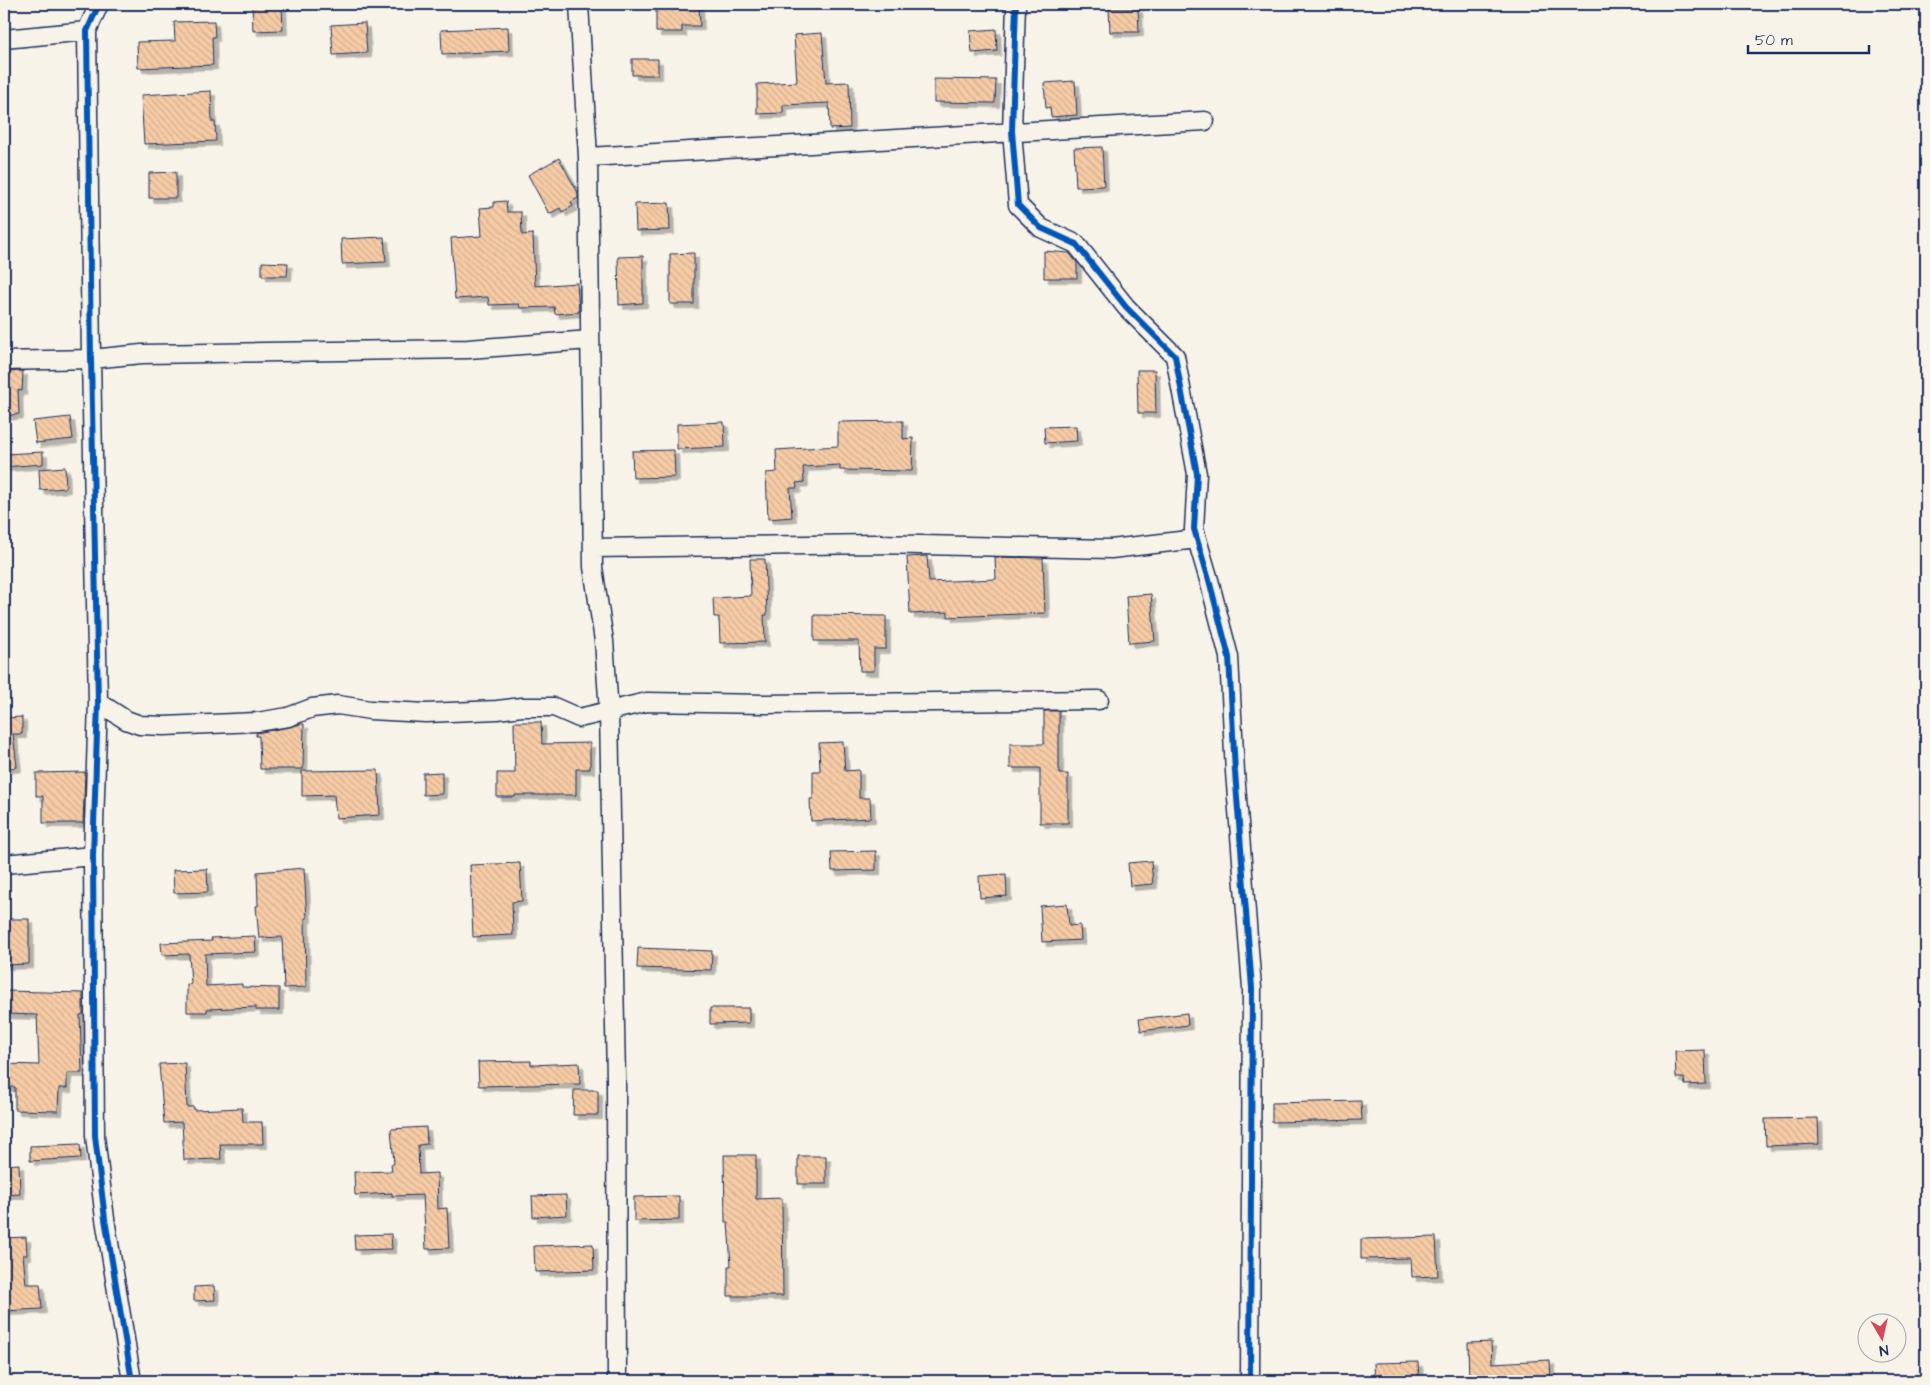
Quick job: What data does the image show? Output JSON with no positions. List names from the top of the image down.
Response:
{
  "scale_bar": "50 m",
  "north": "bottom"
}
